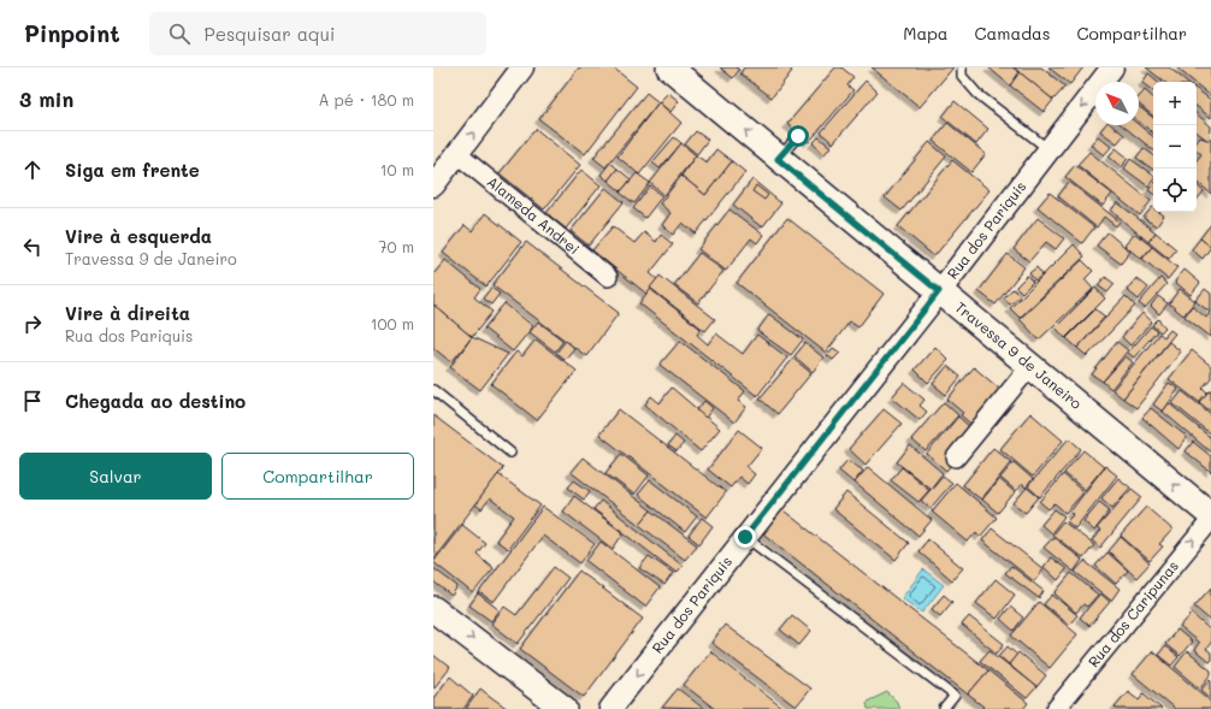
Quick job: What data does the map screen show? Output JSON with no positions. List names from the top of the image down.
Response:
{
  "streets": {
    "main road": ["Travessa 9 de Janeiro"],
    "street": ["Alameda Andrei", "Rua dos Pariquis", "Rua dos Caripunas"]
  },
  "crossings": [
    ["Rua dos Pariquis", "Travessa 9 de Janeiro"]
  ],
  "one_way": ["Rua dos Pariquis", "Travessa 9 de Janeiro", "Rua dos Caripunas"],
  "north": "top left",
  "page": {
    "header": "Pinpoint",
    "search": "Pesquisar aqui",
    "nav": ["Mapa", "Camadas", "Compartilhar"],
    "heading": ["3 min", "A pé · 180 m"],
    "map_buttons": ["+", "−"],
    "list": [
      ["Siga em frente", "10 m"],
      ["Vire à esquerda", "Travessa 9 de Janeiro", "70 m"],
      ["Vire à direita", "Rua dos Pariquis", "100 m"],
      "Chegada ao destino"
    ],
    "buttons": ["Salvar", "Compartilhar"]
  }
}
